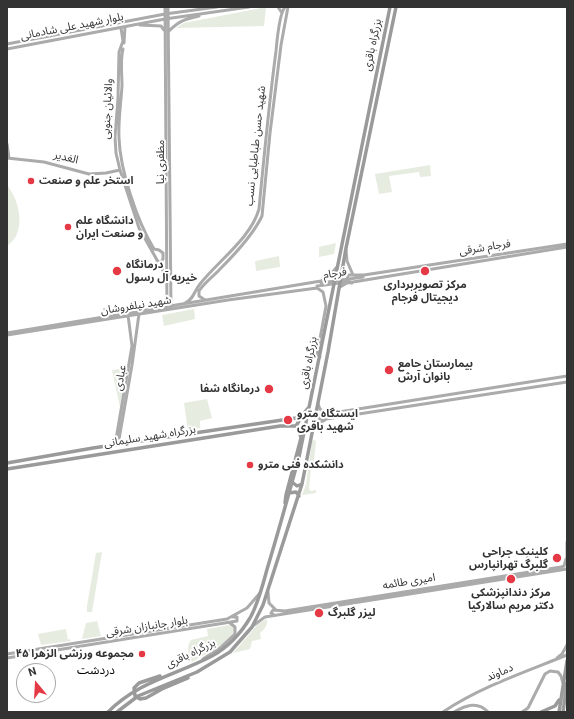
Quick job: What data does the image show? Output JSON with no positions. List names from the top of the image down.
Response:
{
  "streets": {
    "highway": ["بزرگراه باقری", "بزرگراه شهید سلیمانی"],
    "main road": [
      "بلوار شهید علی شادمانی",
      "والائیان جنوبی",
      "شهید حسن طباطبایی نسب",
      "الغدیر",
      "مظفری نیا",
      "فرجام شرقی",
      "فرجام",
      "شهید نیلفروشان",
      "عبادی",
      "امیری طائمه",
      "بلوار جانبازان شرقی",
      "دماوند"
    ]
  },
  "crossings": [
    ["بلوار شهید علی شادمانی", "والائیان جنوبی"],
    ["بلوار شهید علی شادمانی", "مظفری نیا"],
    ["بزرگراه باقری", "امیری طائمه"],
    ["بزرگراه باقری", "بلوار جانبازان شرقی"],
    ["والائیان جنوبی", "الغدیر"],
    ["والائیان جنوبی", "مظفری نیا"],
    ["شهید حسن طباطبایی نسب", "شهید نیلفروشان"],
    ["مظفری نیا", "شهید نیلفروشان"],
    ["فرجام شرقی", "فرجام"],
    ["فرجام", "شهید نیلفروشان"],
    ["شهید نیلفروشان", "عبادی"],
    ["عبادی", "بزرگراه شهید سلیمانی"]
  ],
  "districts": ["دردشت"],
  "places": [
    "استخر علم و صنعت",
    "دانشگاه علم و صنعت ایران",
    "درمانگاه خیریه آل رسول",
    "مرکز تصویربرداری دیجیتال فرجام",
    "بیمارستان جامع بانوان آرش",
    "درمانگاه شفا",
    "ایستگاه مترو شهید باقری",
    "دانشکده فنی مترو",
    "کلینیک جراحی گلبرگ تهرانپارس",
    "مرکز دندانپزشکی دکتر مریم سالارکیا",
    "لیزر گلبرگ",
    "مجموعه ورزشی الزهرا ۴۵"
  ],
  "north": "top"
}
